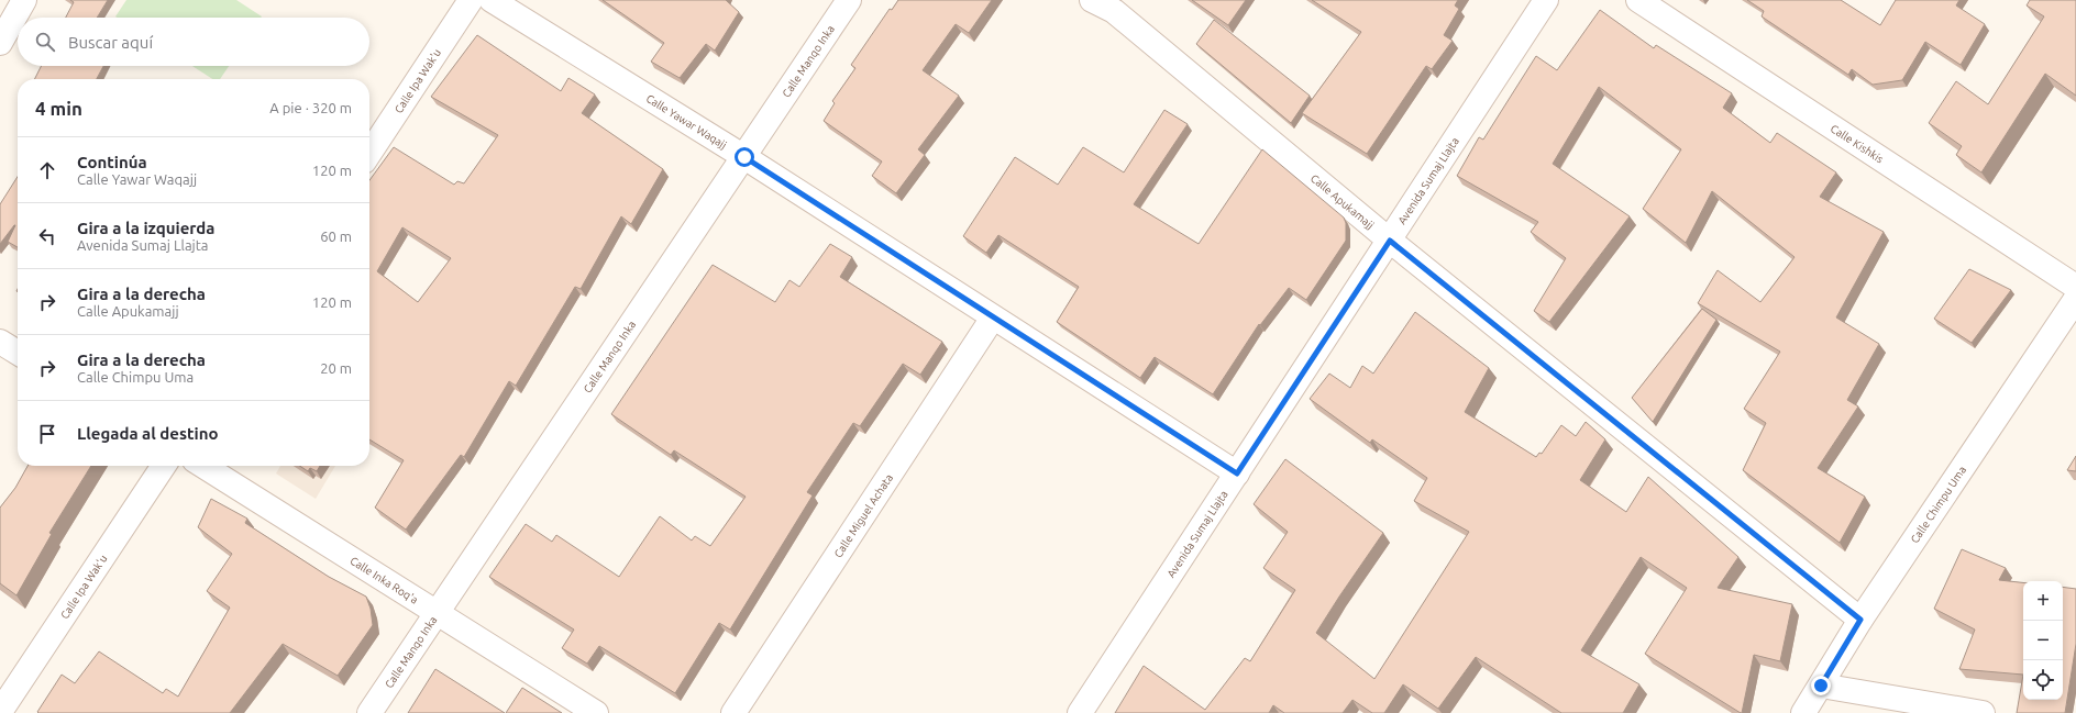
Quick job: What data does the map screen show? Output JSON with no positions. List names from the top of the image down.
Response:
{
  "streets": {
    "street": [
      "Calle Manqo Inka",
      "Calle Ipa Wak'u",
      "Calle Yawar Waqajj",
      "Calle Kishkis",
      "Avenida Sumaj Llajta",
      "Calle Apukamajj",
      "Calle Chimpu Uma",
      "Calle Miguel Achata",
      "Calle Inka Roq'a"
    ]
  },
  "crossings": [
    ["Calle Manqo Inka", "Calle Yawar Waqajj"],
    ["Calle Manqo Inka", "Calle Inka Roq'a"],
    ["Calle Yawar Waqajj", "Avenida Sumaj Llajta"],
    ["Calle Yawar Waqajj", "Calle Miguel Achata"],
    ["Avenida Sumaj Llajta", "Calle Apukamajj"],
    ["Calle Apukamajj", "Calle Chimpu Uma"]
  ],
  "page": {
    "search": "Buscar aquí",
    "heading": ["4 min", "A pie · 320 m"],
    "list": [
      ["Continúa", "Calle Yawar Waqajj", "120 m"],
      ["Gira a la izquierda", "Avenida Sumaj Llajta", "60 m"],
      ["Gira a la derecha", "Calle Apukamajj", "120 m"],
      ["Gira a la derecha", "Calle Chimpu Uma", "20 m"],
      "Llegada al destino"
    ],
    "map_buttons": ["+", "−"]
  }
}
